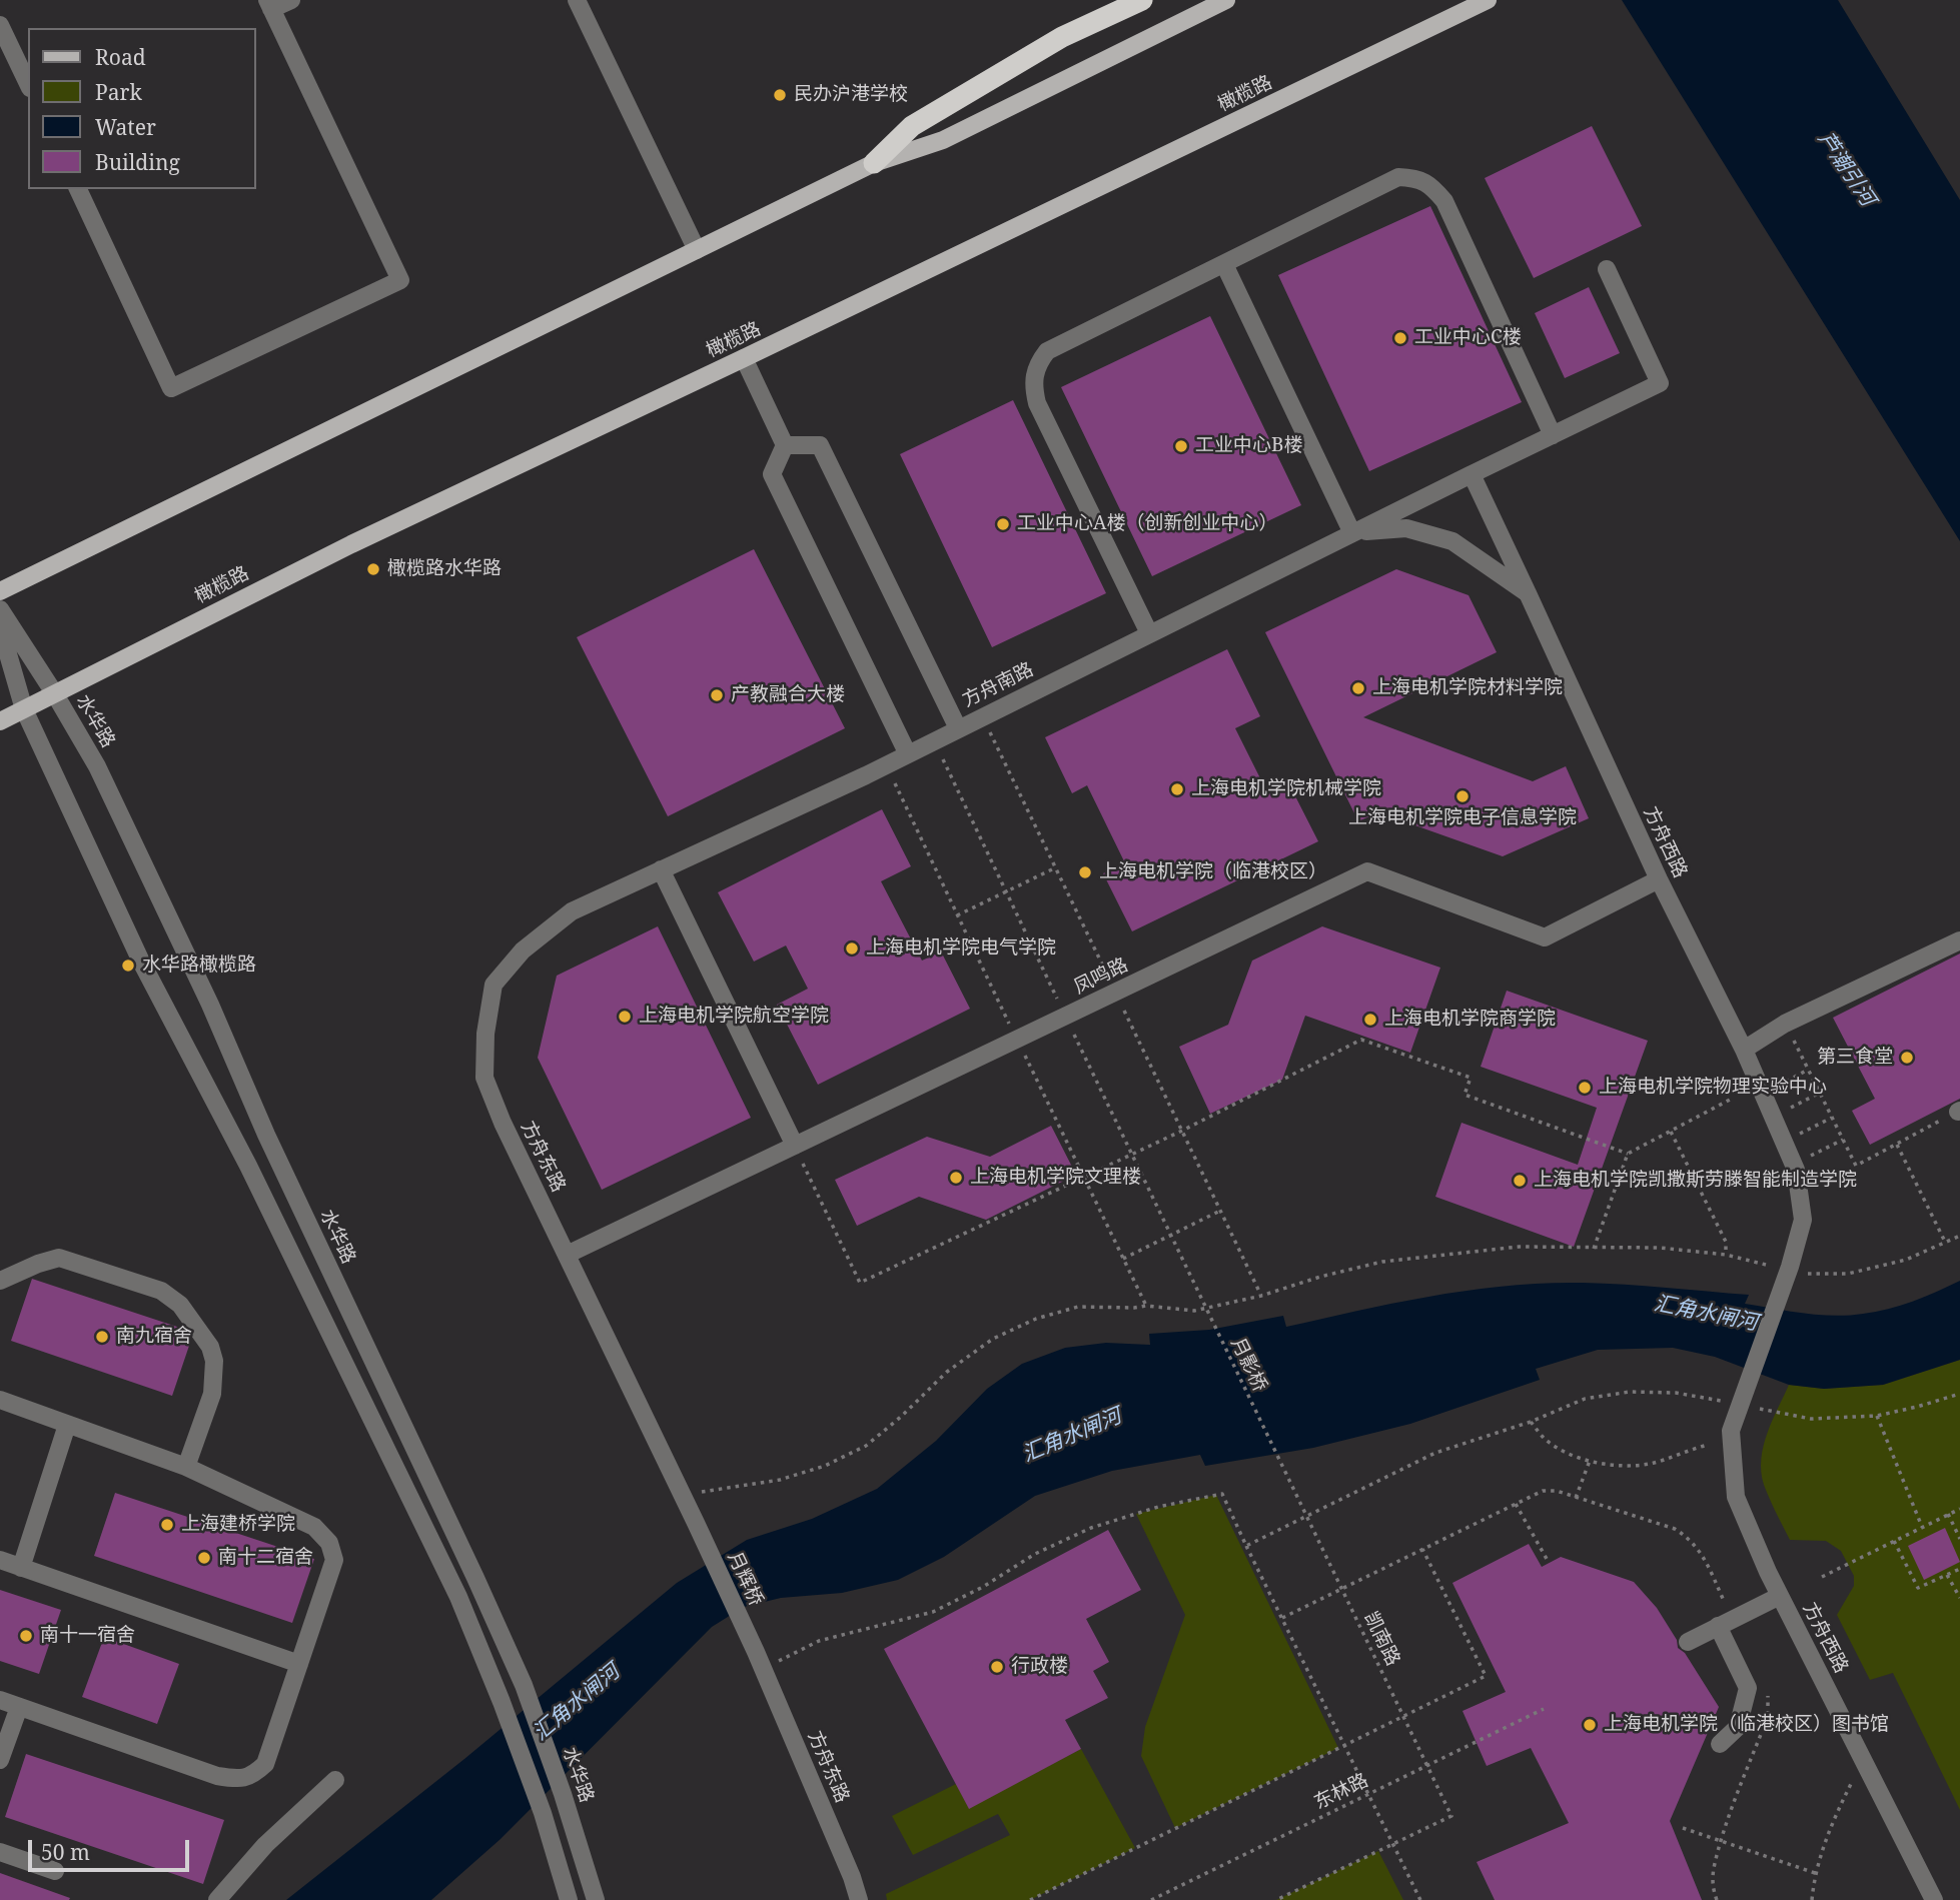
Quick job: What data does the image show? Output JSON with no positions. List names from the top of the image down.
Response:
{
  "streets": {
    "main road": ["橄榄路"],
    "street": [
      "方舟南路",
      "水华路",
      "方舟西路",
      "凤鸣路",
      "方舟东路",
      "月辉桥"
    ],
    "path": ["月影桥", "凯南路", "东林路"]
  },
  "crossings": [
    ["橄榄路", "水华路"],
    ["方舟南路", "方舟西路"],
    ["方舟南路", "方舟东路"],
    ["方舟西路", "凤鸣路"],
    ["凤鸣路", "方舟东路"],
    ["方舟东路", "月辉桥"],
    ["月影桥", "凯南路"],
    ["凯南路", "东林路"]
  ],
  "water": ["芦潮引河", "汇角水闸河"],
  "places": [
    "民办沪港学校",
    "工业中心C楼",
    "工业中心B楼",
    "工业中心A楼（创新创业中心）",
    "橄榄路水华路",
    "上海电机学院材料学院",
    "产教融合大楼",
    "上海电机学院机械学院",
    "上海电机学院电子信息学院",
    "上海电机学院（临港校区）",
    "上海电机学院电气学院",
    "水华路橄榄路",
    "上海电机学院航空学院",
    "上海电机学院商学院",
    "第三食堂",
    "上海电机学院物理实验中心",
    "上海电机学院文理楼",
    "上海电机学院凯撒斯劳滕智能制造学院",
    "南九宿舍",
    "上海建桥学院",
    "南十二宿舍",
    "南十一宿舍",
    "行政楼",
    "上海电机学院（临港校区）图书馆"
  ],
  "legend": [
    "Road",
    "Park",
    "Water",
    "Building"
  ],
  "scale_bar": "50 m"
}
